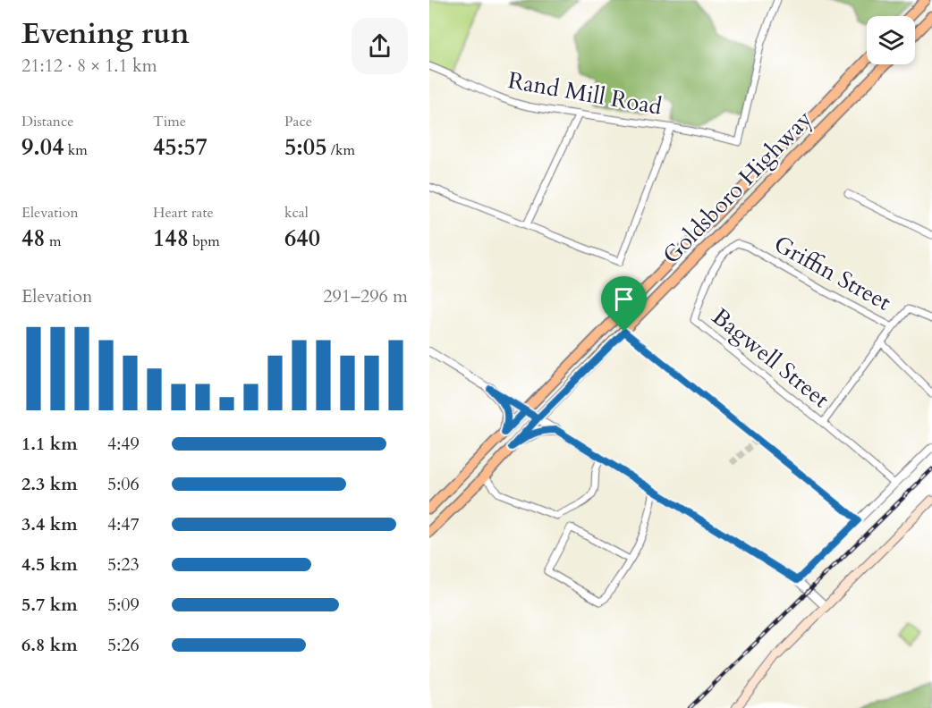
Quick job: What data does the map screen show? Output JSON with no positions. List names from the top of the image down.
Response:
{
  "streets": {
    "main road": ["Goldsboro Highway"],
    "street": ["Rand Mill Road", "Griffin Street", "Bagwell Street"]
  },
  "crossings": [
    ["Griffin Street", "Bagwell Street"]
  ],
  "page": {
    "heading": ["Evening run", "21:12 · 8 × 1.1 km"],
    "stats": [
      ["Distance", "9.04 km"],
      ["Time", "45:57"],
      ["Pace", "5:05 /km"],
      ["Elevation", "48 m"],
      ["Heart rate", "148 bpm"],
      ["kcal", "640"]
    ],
    "chart": ["Elevation", "291–296 m"],
    "list": [
      {
        "name": "1.1 km",
        "note": "4:49"
      },
      {
        "name": "2.3 km",
        "note": "5:06"
      },
      {
        "name": "3.4 km",
        "note": "4:47"
      },
      {
        "name": "4.5 km",
        "note": "5:23"
      },
      {
        "name": "5.7 km",
        "note": "5:09"
      },
      {
        "name": "6.8 km",
        "note": "5:26"
      }
    ]
  }
}
